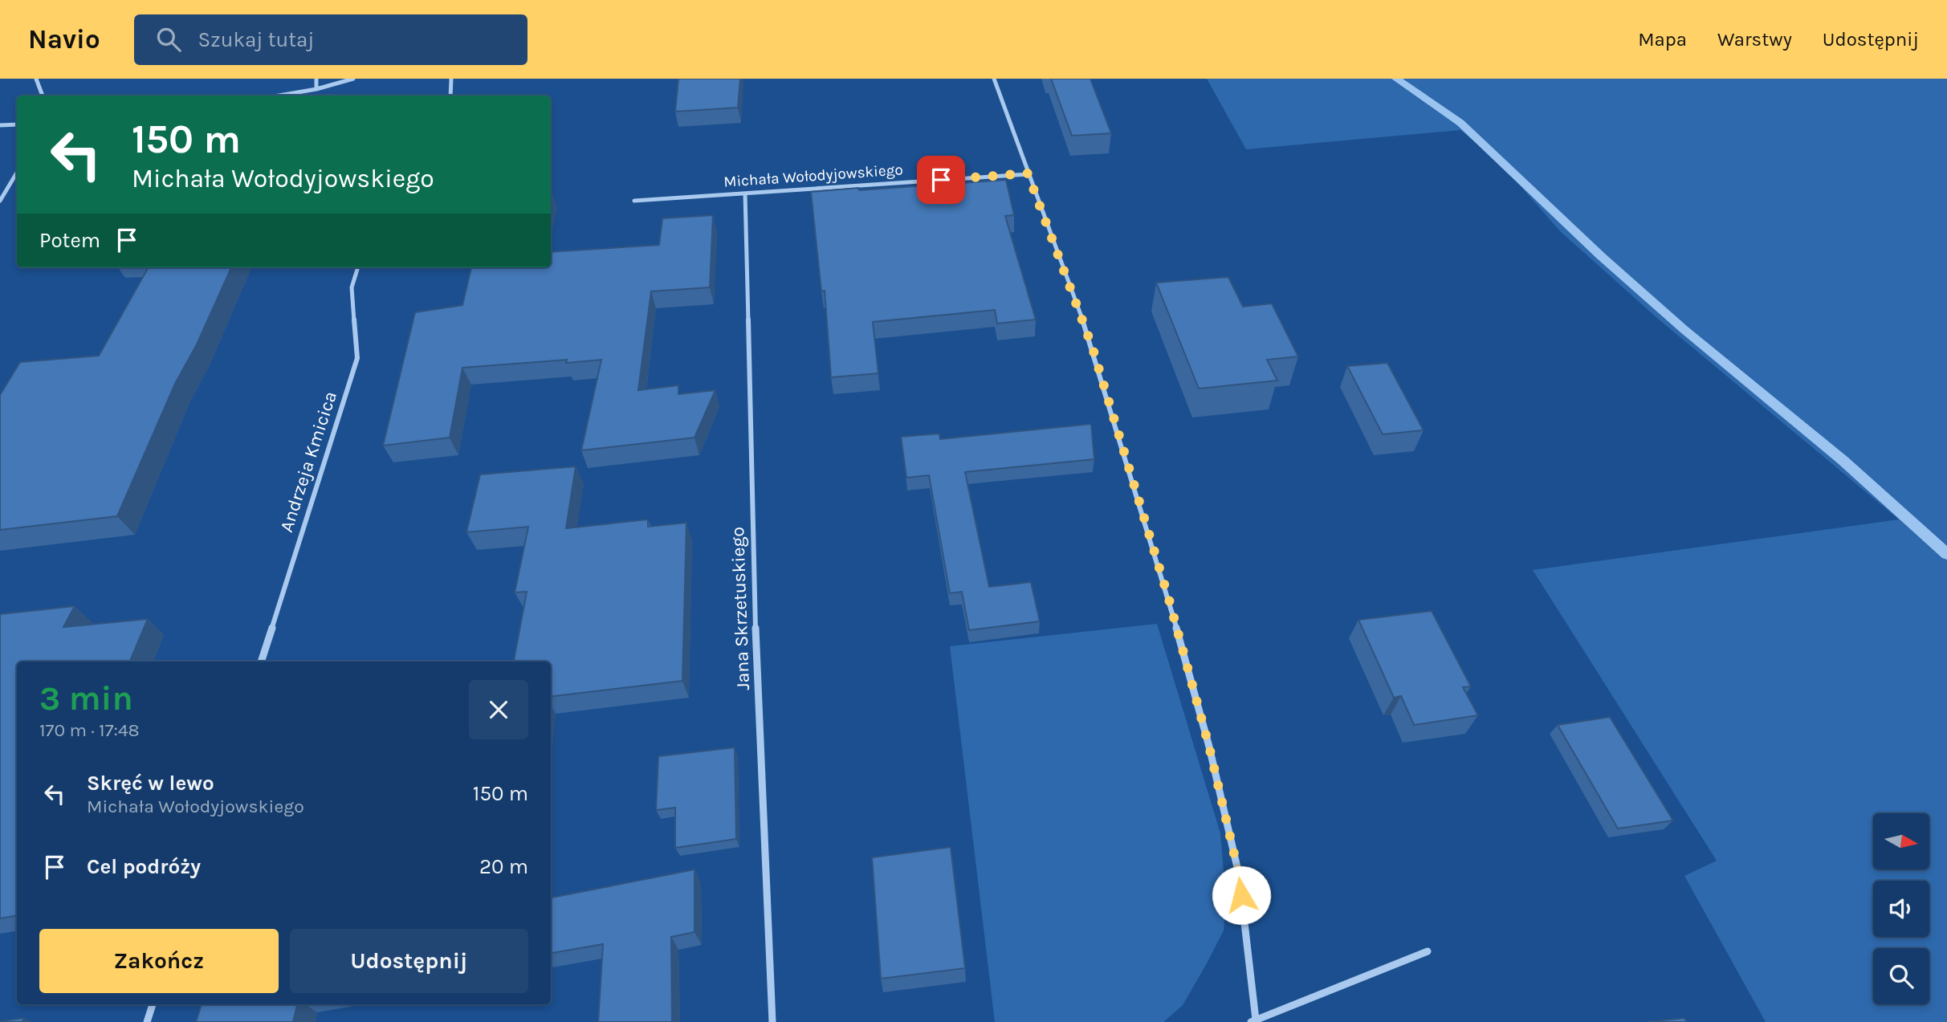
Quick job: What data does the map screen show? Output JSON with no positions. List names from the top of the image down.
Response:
{
  "streets": {
    "street": ["Michała Wołodyjowskiego", "Andrzeja Kmicica", "Jana Skrzetuskiego"]
  },
  "crossings": [
    ["Michała Wołodyjowskiego", "Jana Skrzetuskiego"]
  ],
  "north": "right",
  "page": {
    "header": "Navio",
    "search": "Szukaj tutaj",
    "nav": ["Mapa", "Warstwy", "Udostępnij"],
    "turn": ["150 m", "Michała Wołodyjowskiego"],
    "then": "Potem",
    "heading": ["3 min", "170 m · 17:48"],
    "list": [
      {
        "name": "Skręć w lewo",
        "note": "Michała Wołodyjowskiego",
        "value": "150 m"
      },
      {
        "name": "Cel podróży",
        "value": "20 m"
      }
    ],
    "buttons": ["Zakończ", "Udostępnij"]
  }
}
